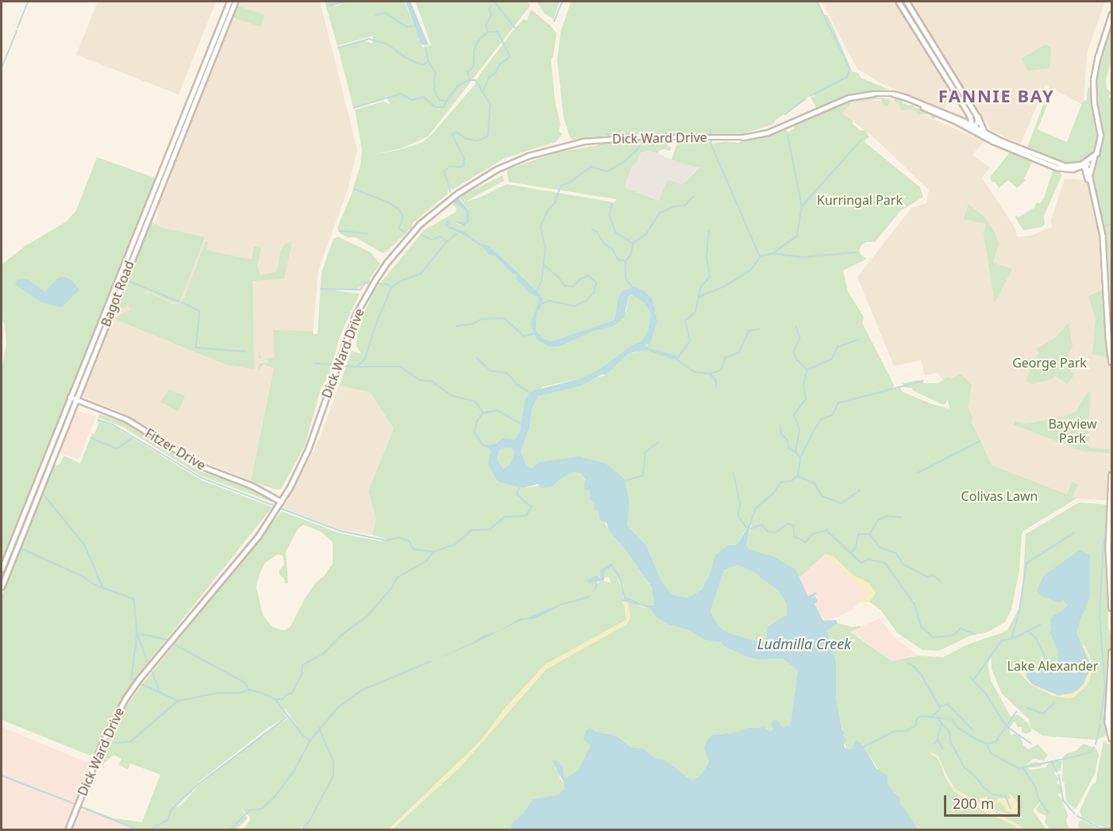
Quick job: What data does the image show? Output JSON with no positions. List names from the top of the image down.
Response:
{
  "streets": {
    "main road": ["Bagot Road"],
    "street": ["Dick Ward Drive", "Fitzer Drive"]
  },
  "crossings": [
    ["Dick Ward Drive", "Fitzer Drive"],
    ["Bagot Road", "Fitzer Drive"]
  ],
  "districts": ["FANNIE BAY"],
  "water": ["Ludmilla Creek"],
  "parks": [
    "Kurringal Park",
    "George Park",
    "Bayview Park",
    "Colivas Lawn",
    "Lake Alexander"
  ],
  "scale_bar": "200 m"
}
